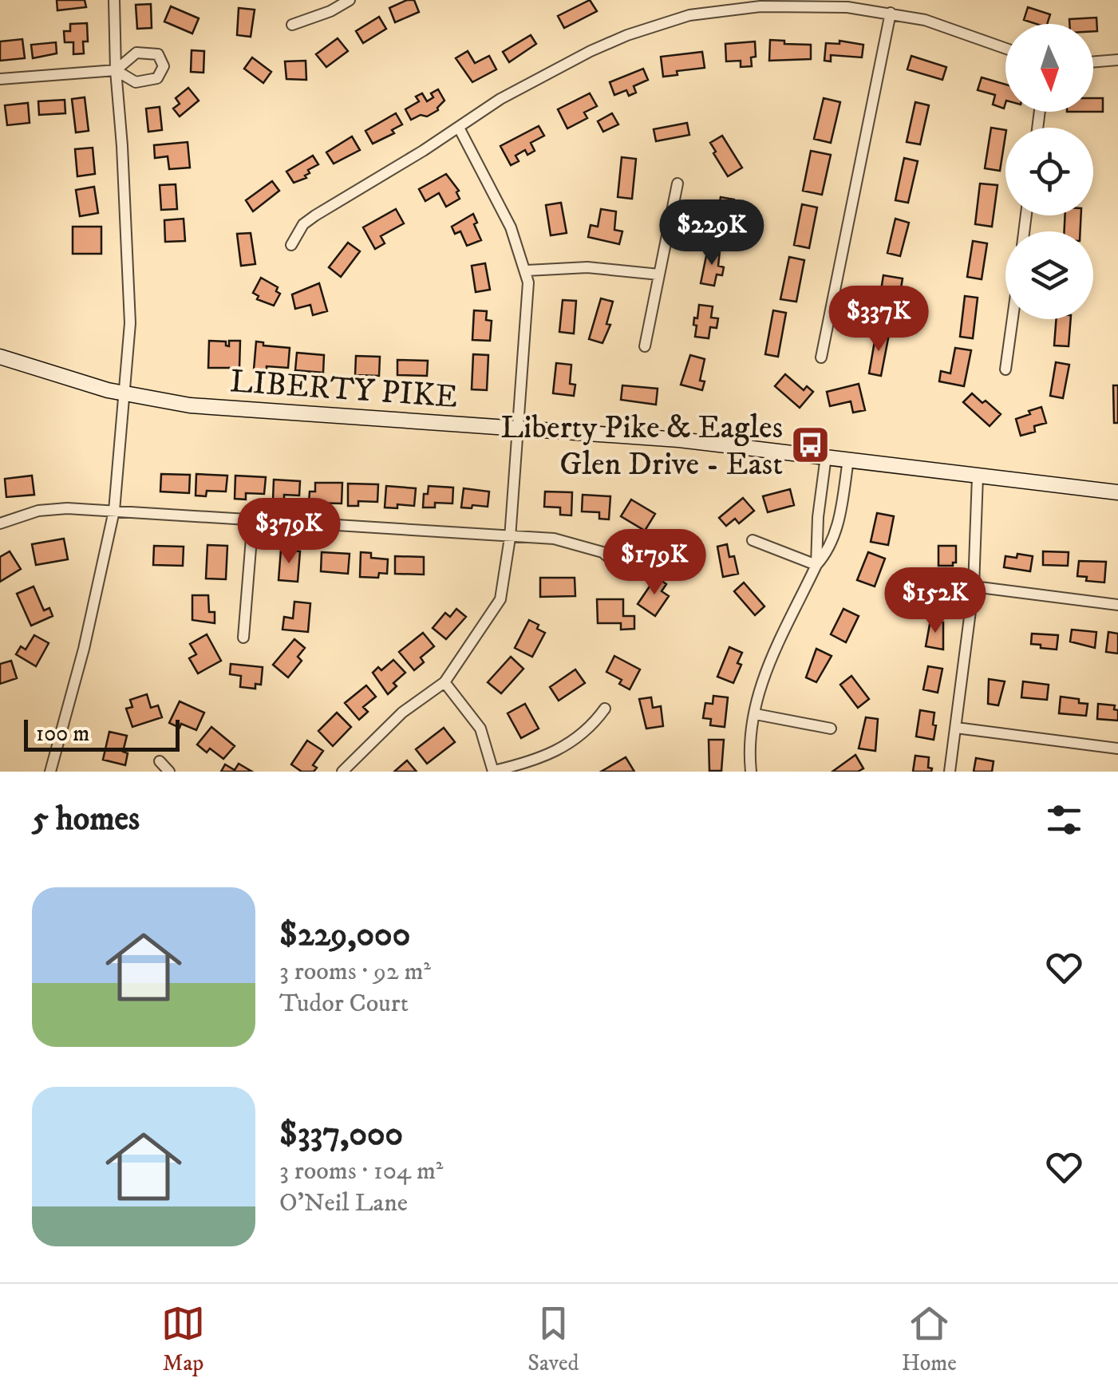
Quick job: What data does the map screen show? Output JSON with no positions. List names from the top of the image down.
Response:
{
  "streets": {
    "street": ["LIBERTY PIKE"]
  },
  "places": {
    "bus stop": ["Liberty Pike & Eagles Glen Drive - East"]
  },
  "scale_bar": "100 m",
  "north": "bottom",
  "page": {
    "price": [
      "$229K",
      "$337K",
      "$379K",
      "$179K",
      "$152K"
    ],
    "scale": "100 m",
    "heading": "5 homes",
    "list": [
      {
        "name": "$229,000",
        "note": "3 rooms · 92 m² · Tudor Court"
      },
      {
        "name": "$337,000",
        "note": "3 rooms · 104 m² · O'Neil Lane"
      }
    ],
    "tabs": ["Map", "Saved", "Home"]
  }
}
